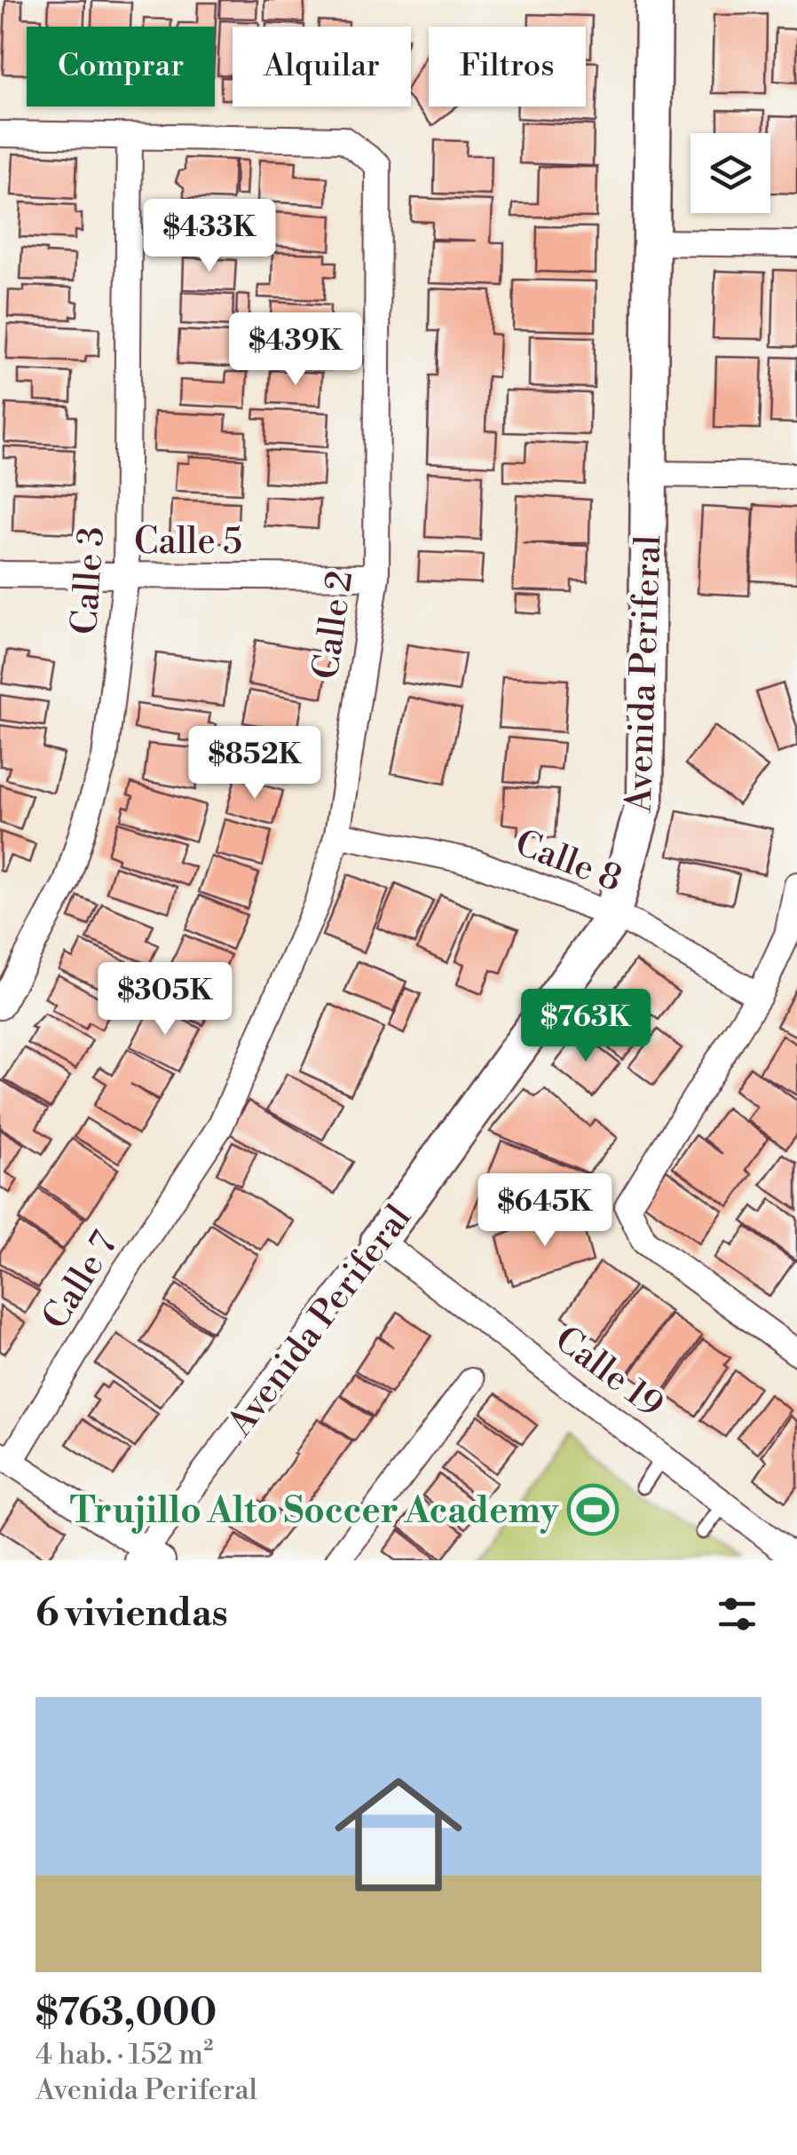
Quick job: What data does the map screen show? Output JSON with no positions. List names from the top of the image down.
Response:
{
  "streets": {
    "street": [
      "Calle 5",
      "Calle 3",
      "Calle 2",
      "Avenida Periferal",
      "Calle 8",
      "Calle 7",
      "Calle 19"
    ]
  },
  "crossings": [
    ["Calle 5", "Calle 3"],
    ["Calle 5", "Calle 2"],
    ["Calle 3", "Calle 2"],
    ["Calle 2", "Calle 8"],
    ["Calle 2", "Calle 7"],
    ["Avenida Periferal", "Calle 8"],
    ["Avenida Periferal", "Calle 19"]
  ],
  "places": {
    "sports": ["Trujillo Alto Soccer Academy"]
  },
  "page": {
    "chip": ["Comprar", "Alquilar", "Filtros"],
    "price": [
      "$433K",
      "$439K",
      "$852K",
      "$305K",
      "$763K",
      "$645K"
    ],
    "heading": "6 viviendas",
    "list": [
      {
        "name": "$763,000",
        "note": "4 hab. · 152 m² · Avenida Periferal"
      }
    ]
  }
}
